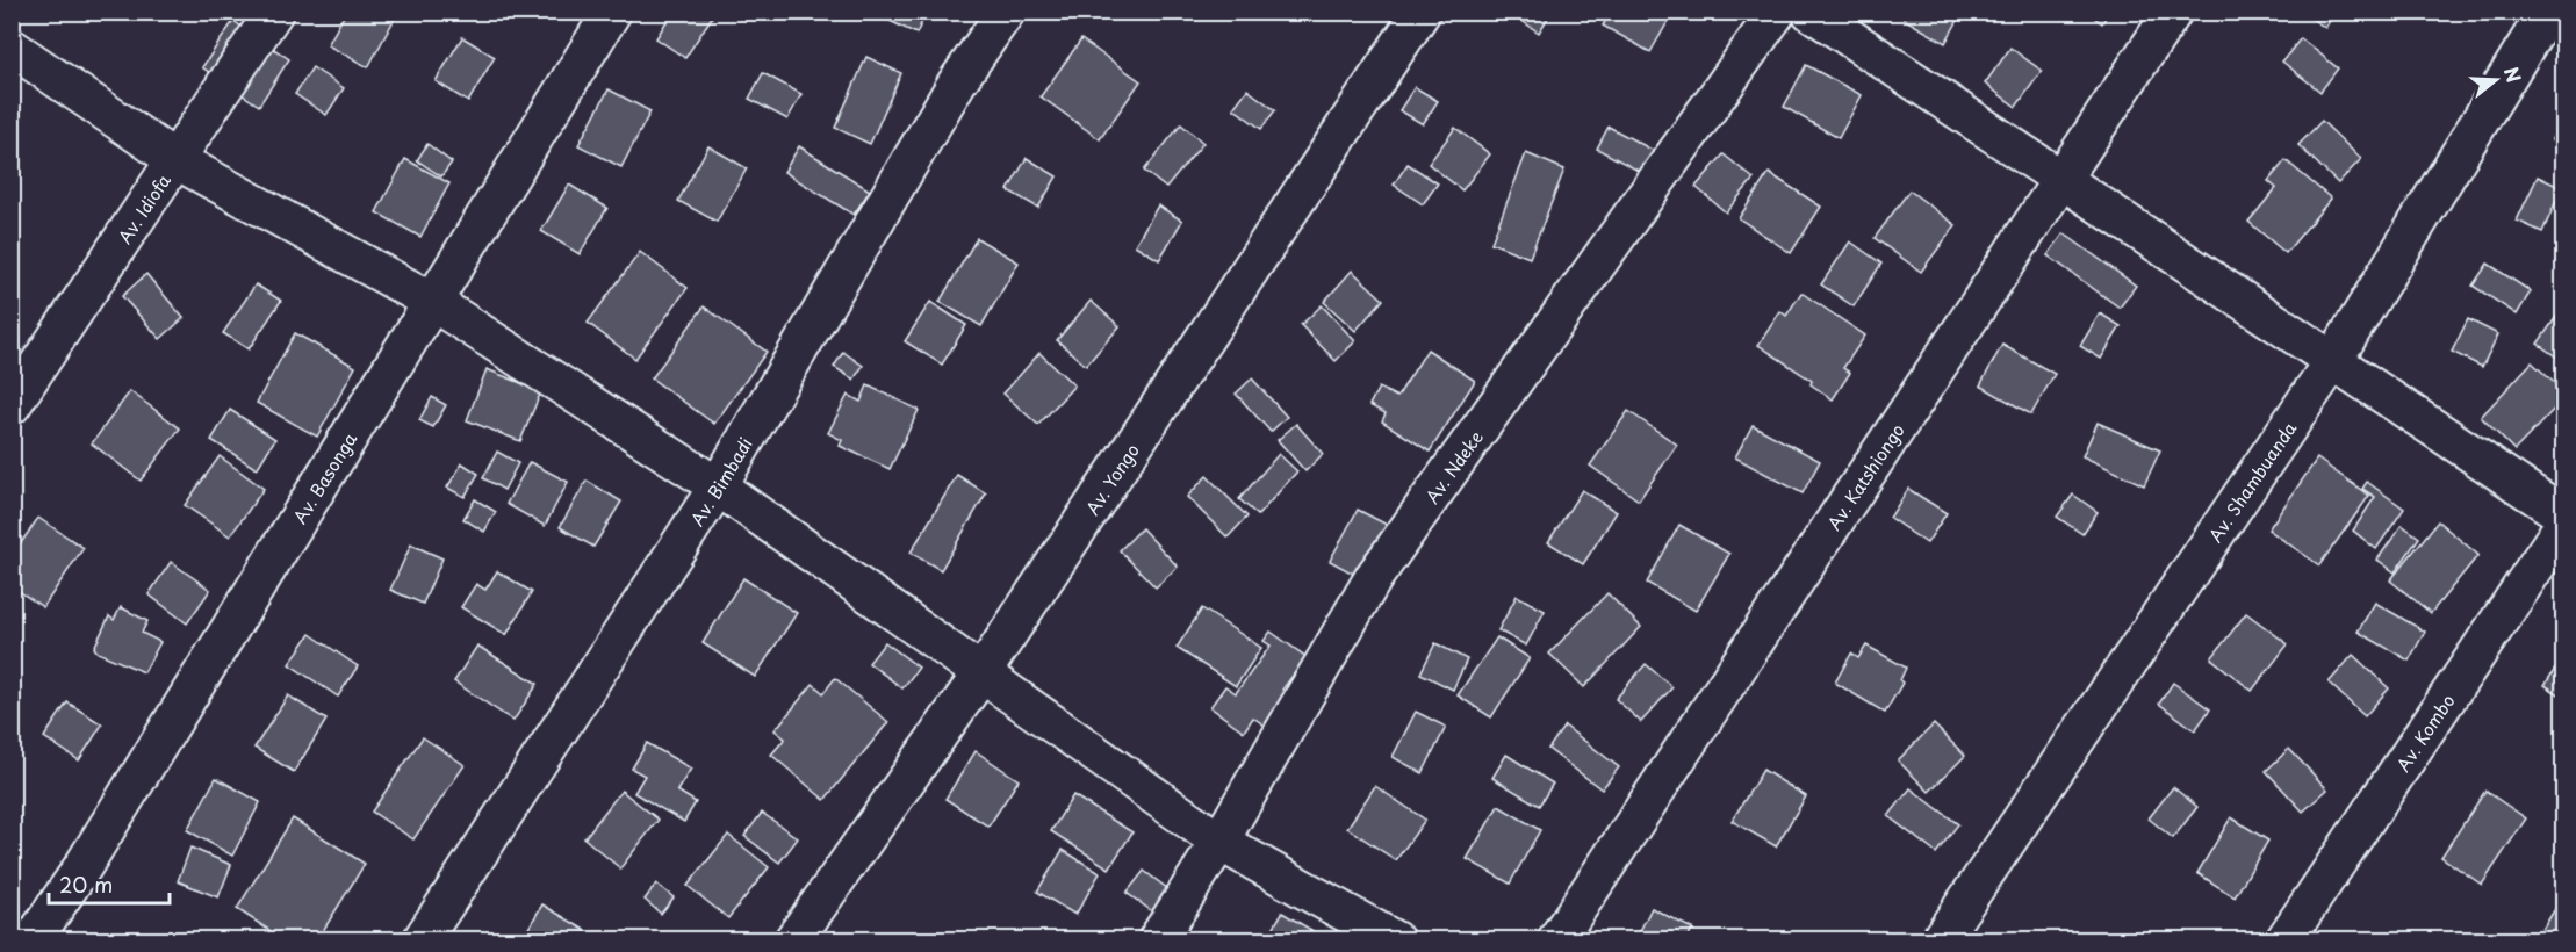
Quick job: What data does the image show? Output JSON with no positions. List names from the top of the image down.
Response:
{
  "streets": {
    "street": [
      "Av. Idiofa",
      "Av. Ndeke",
      "Av. Basonga",
      "Av. Katshiongo",
      "Av. Yongo",
      "Av. Bimbadi",
      "Av. Shambuanda",
      "Av. Kombo"
    ]
  },
  "scale_bar": "20 m",
  "north": "right"
}
